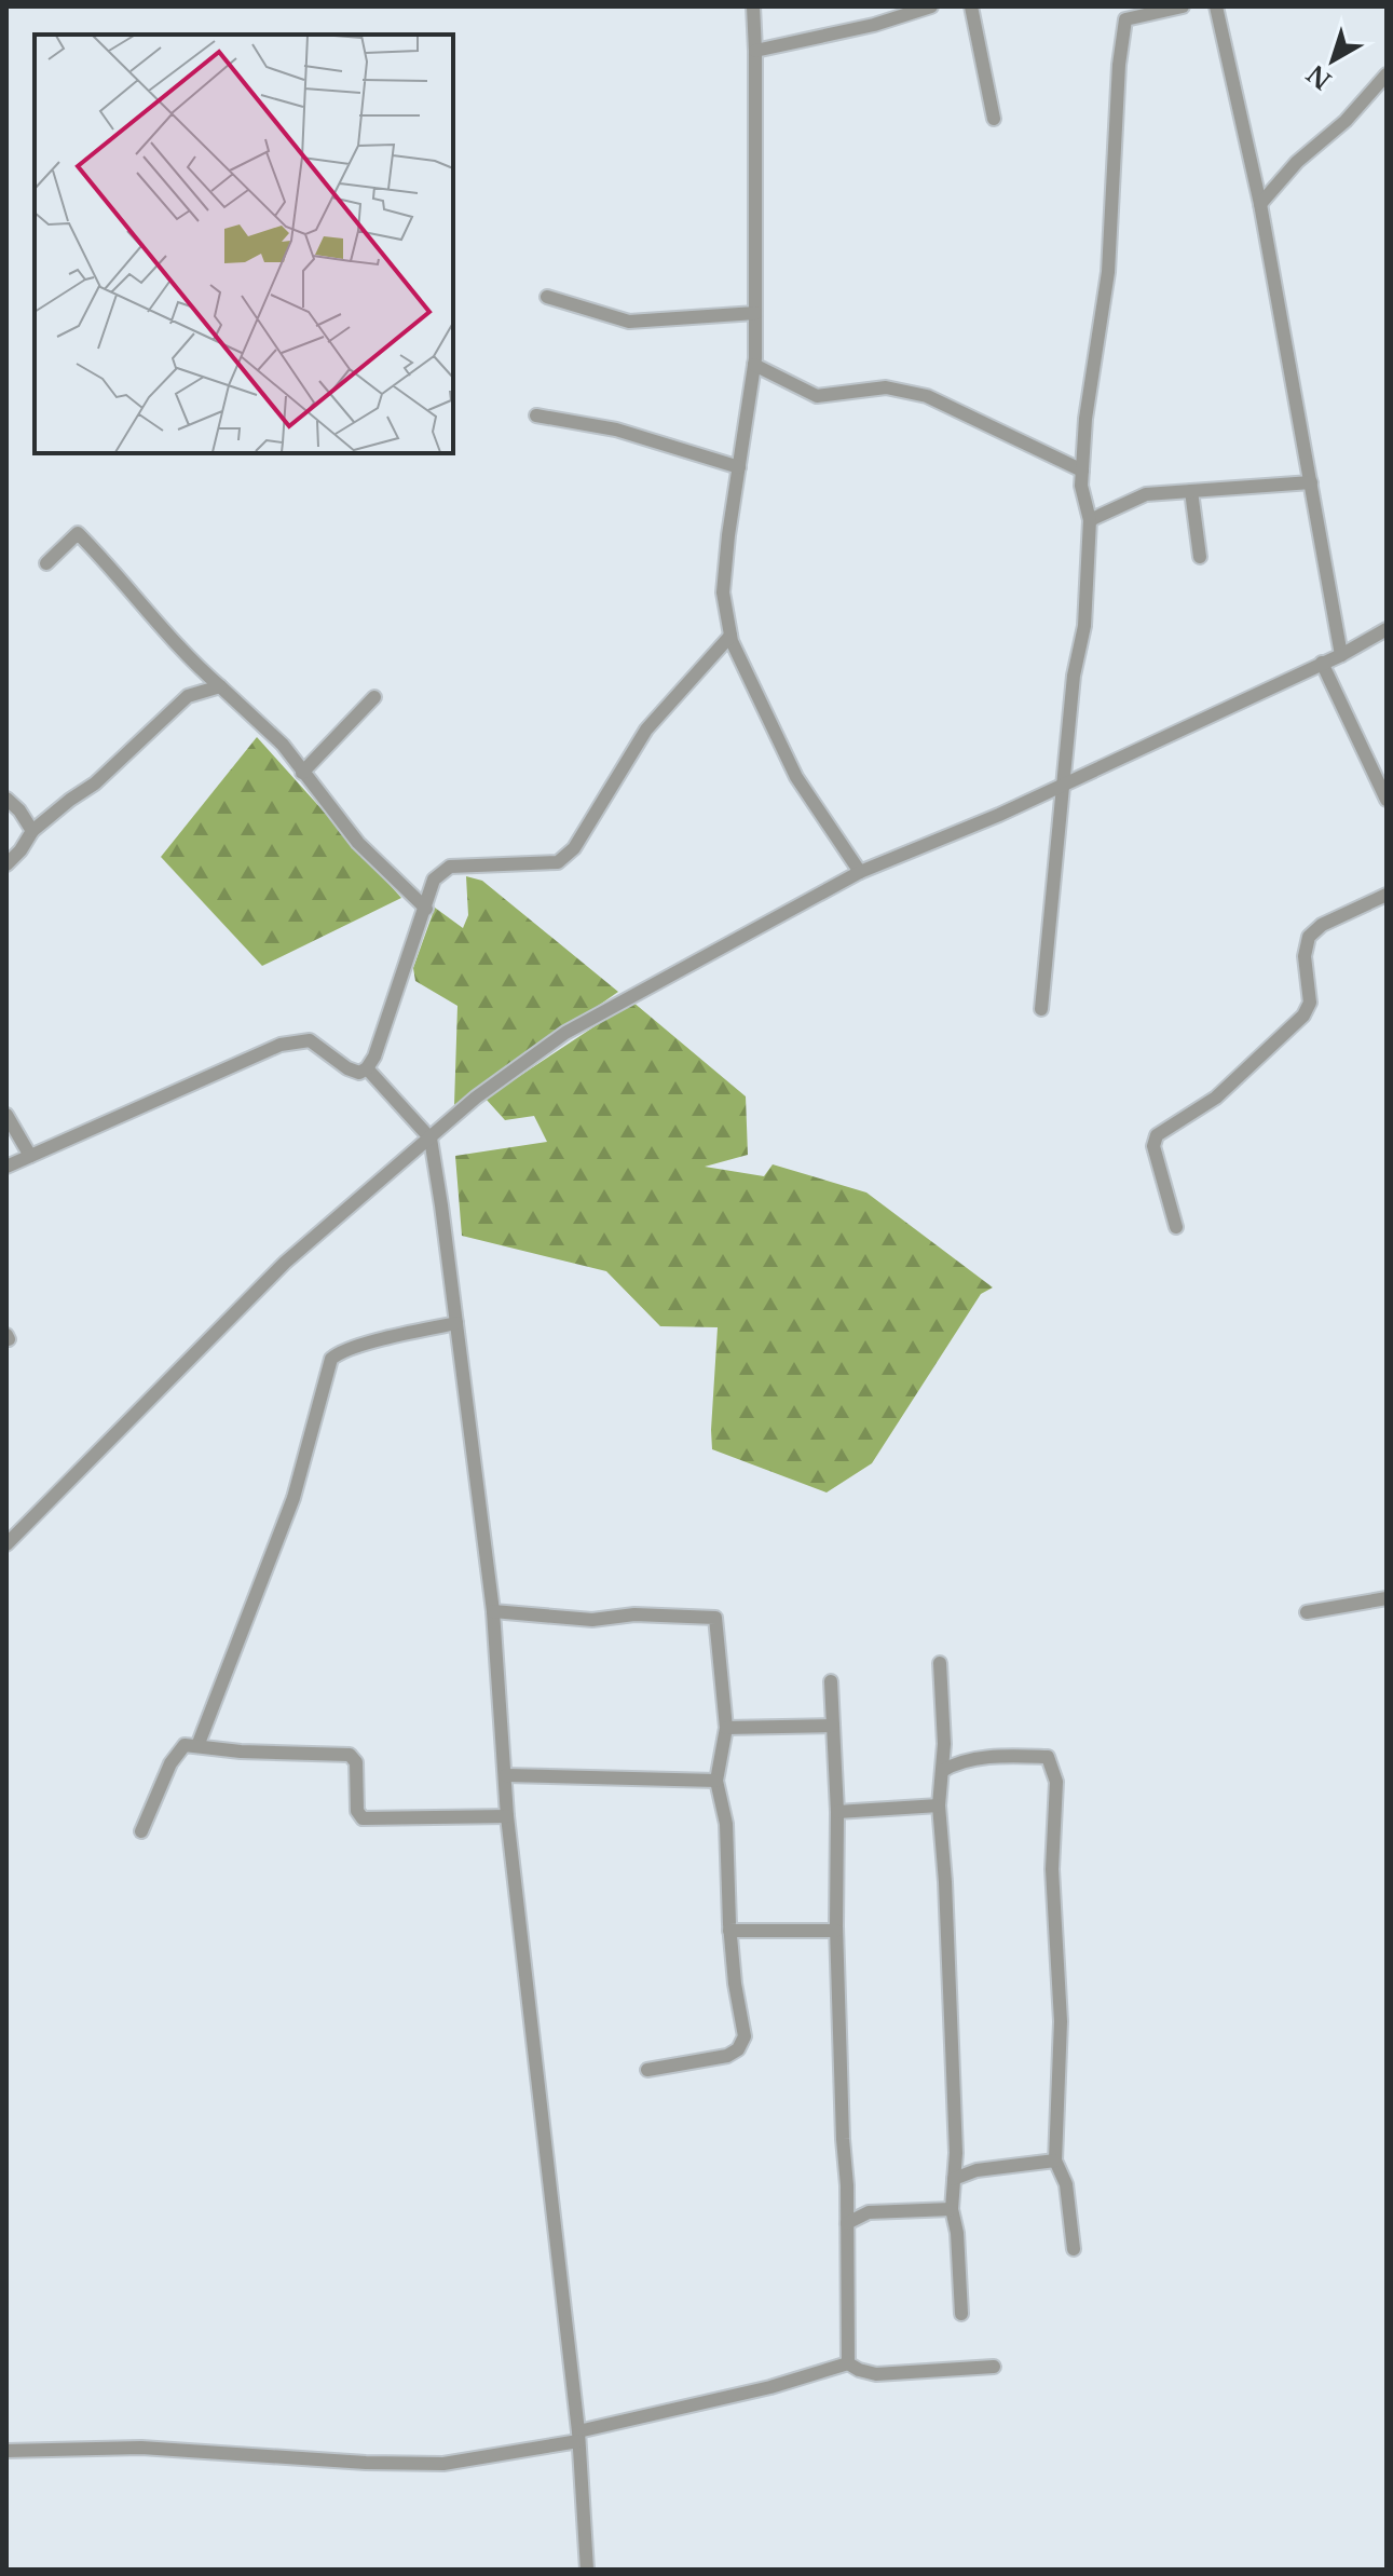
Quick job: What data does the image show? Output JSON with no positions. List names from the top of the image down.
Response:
{
  "north": "bottom left"
}
